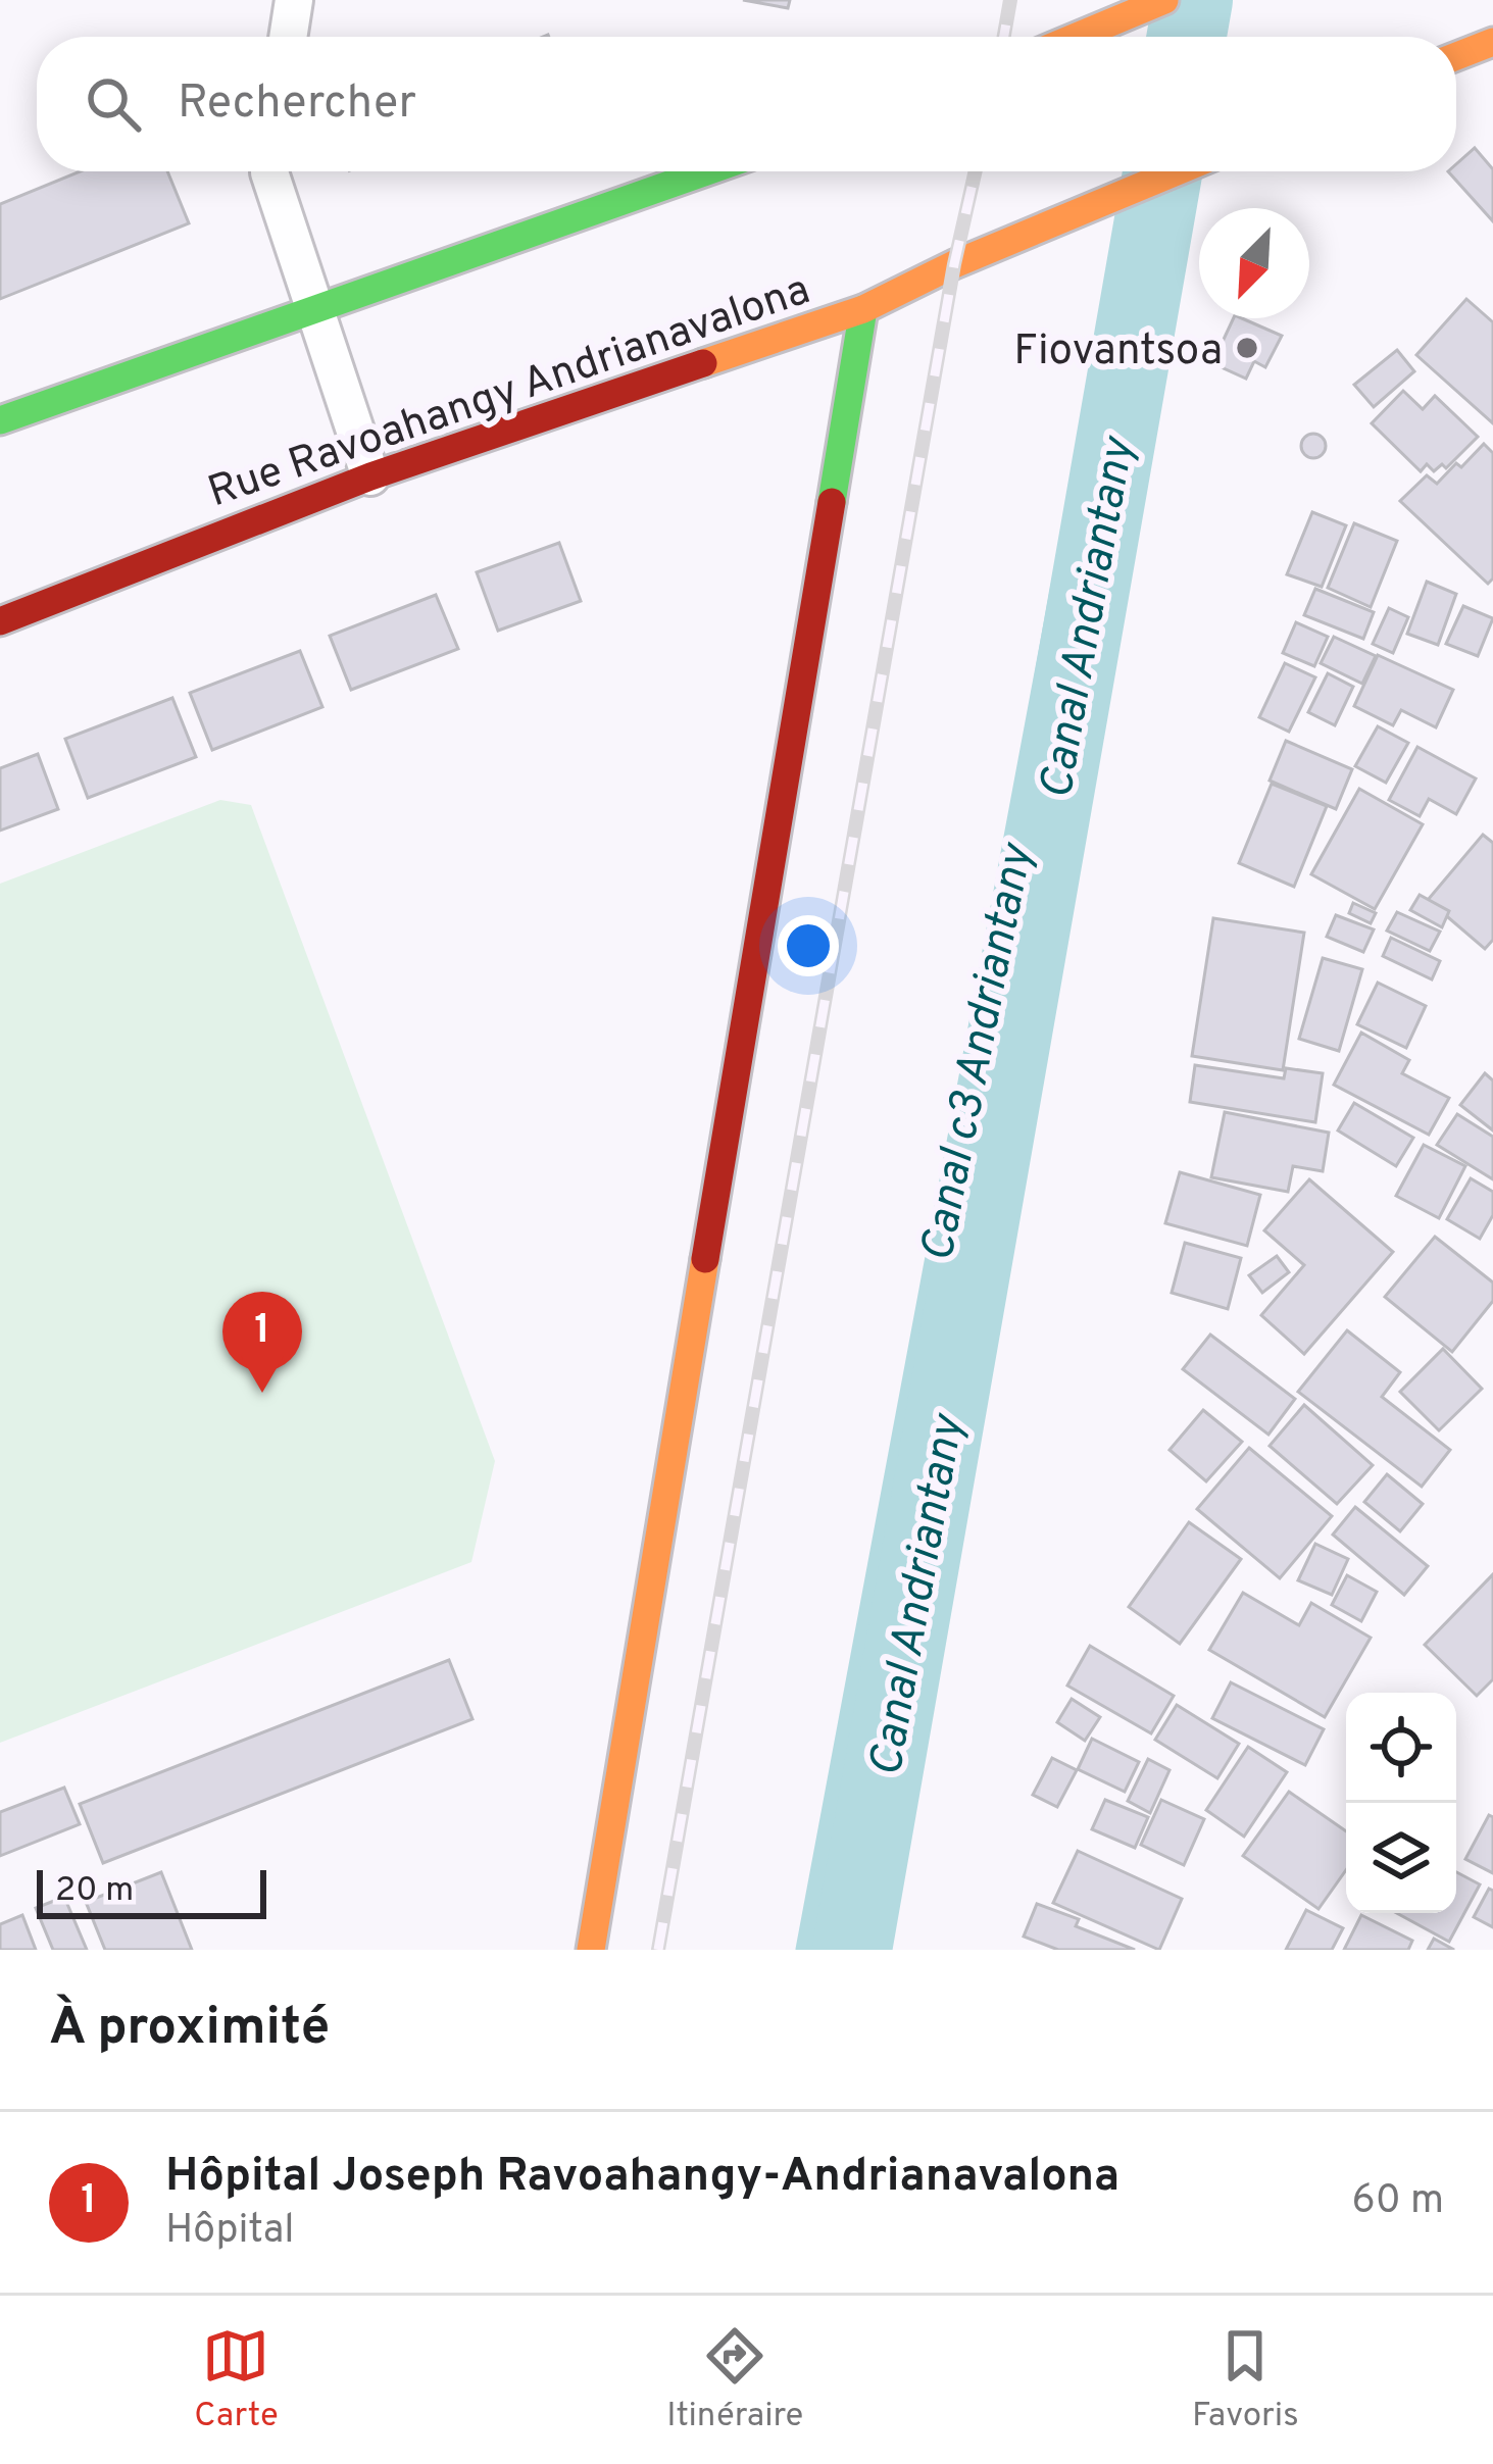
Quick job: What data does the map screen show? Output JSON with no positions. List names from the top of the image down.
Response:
{
  "streets": {
    "main road": ["Rue Ravoahangy Andrianavalona"]
  },
  "water": ["Canal Andriantany", "Canal c3 Andriantany"],
  "places": ["Fiovantsoa"],
  "scale_bar": "20 m",
  "north": "bottom left",
  "page": {
    "search": "Rechercher",
    "pins": "1",
    "scale": "20 m",
    "heading": "À proximité",
    "list": [
      {
        "mark": "1",
        "name": "Hôpital Joseph Ravoahangy-Andrianavalona",
        "note": "Hôpital",
        "value": "60 m"
      }
    ],
    "nav": ["Carte", "Itinéraire", "Favoris"]
  }
}
